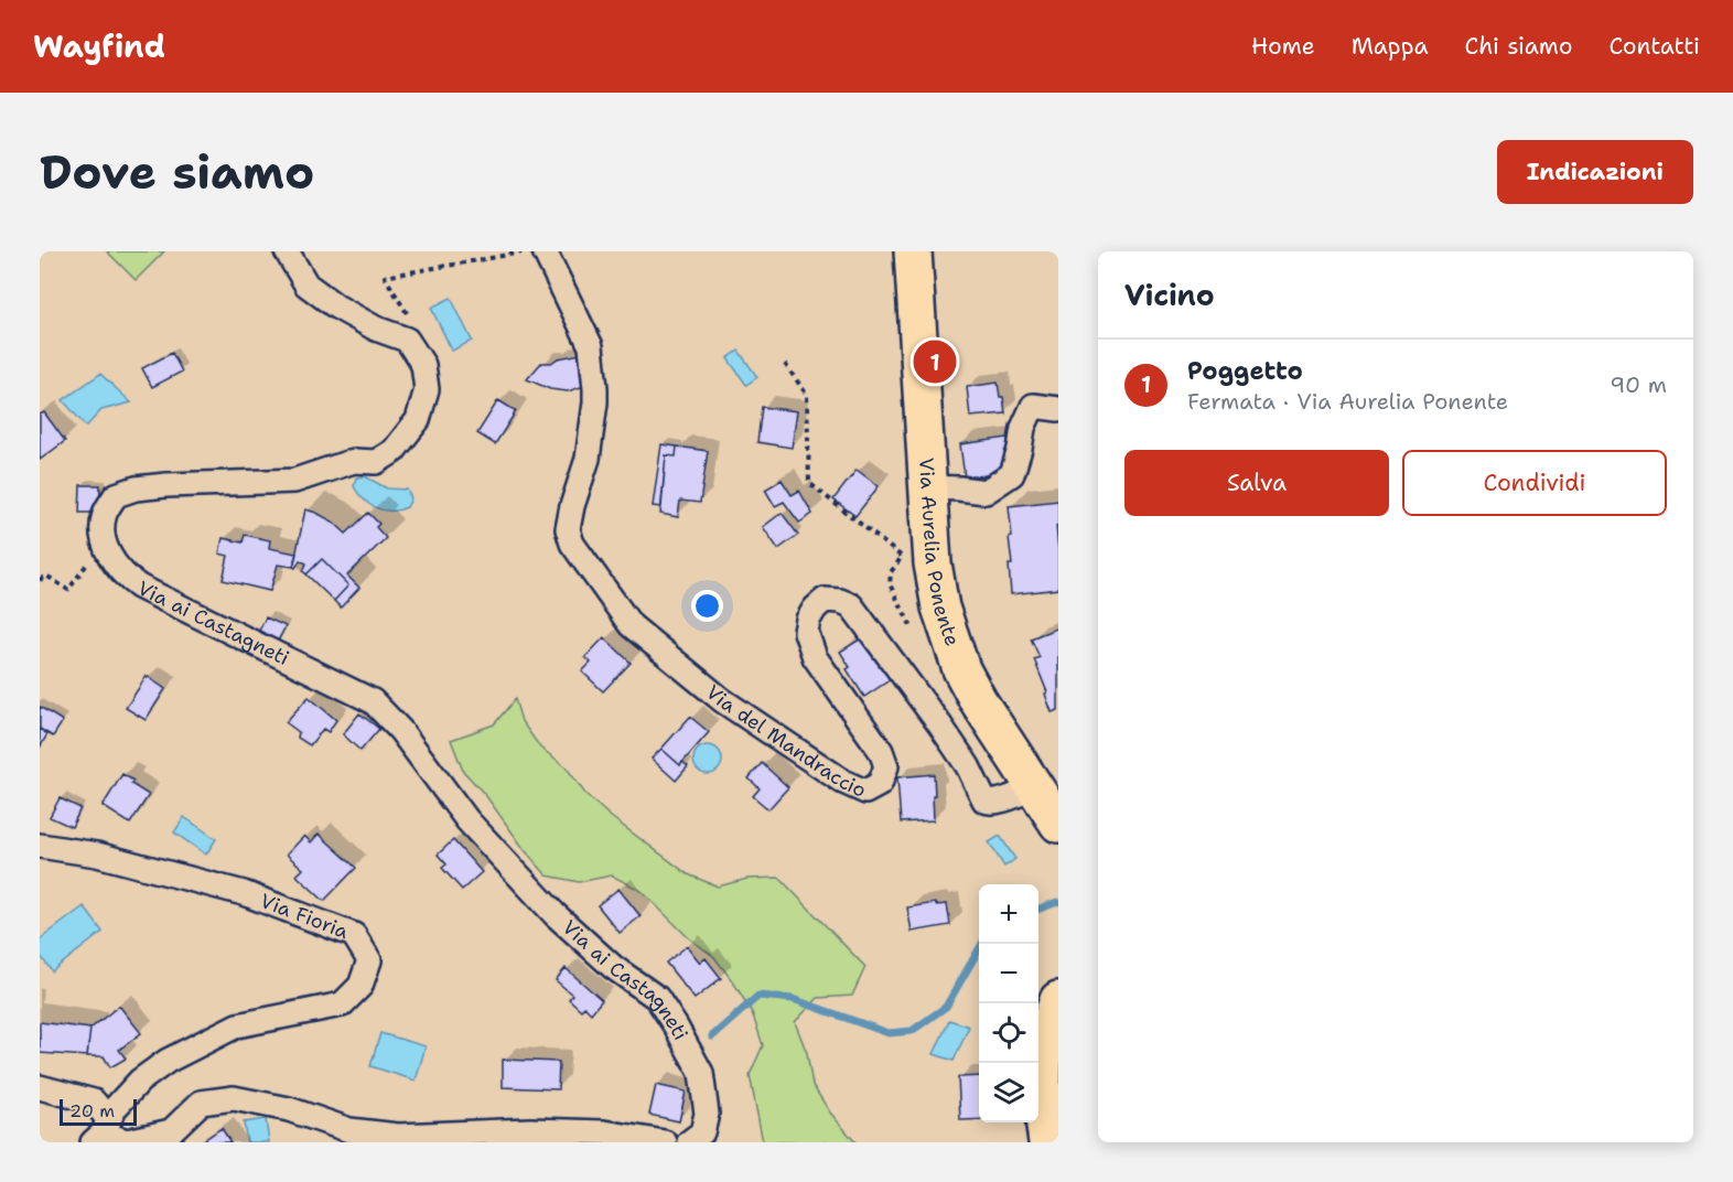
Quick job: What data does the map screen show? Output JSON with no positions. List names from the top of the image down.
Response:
{
  "streets": {
    "main road": ["Via Aurelia Ponente"],
    "street": ["Via ai Castagneti", "Via del Mandraccio", "Via Fioria"]
  },
  "crossings": [
    ["Via Aurelia Ponente", "Via del Mandraccio"]
  ],
  "scale_bar": "20 m",
  "page": {
    "header": "Wayfind",
    "nav": [
      "Home",
      "Mappa",
      "Chi siamo",
      "Contatti"
    ],
    "buttons": [
      "Indicazioni",
      ["Salva", "Condividi"]
    ],
    "title": "Dove siamo",
    "heading": "Vicino",
    "pins": "1",
    "list": [
      {
        "mark": "1",
        "name": "Poggetto",
        "note": "Fermata · Via Aurelia Ponente",
        "value": "90 m"
      }
    ],
    "map_buttons": ["+", "−"],
    "scale": "20 m"
  }
}
